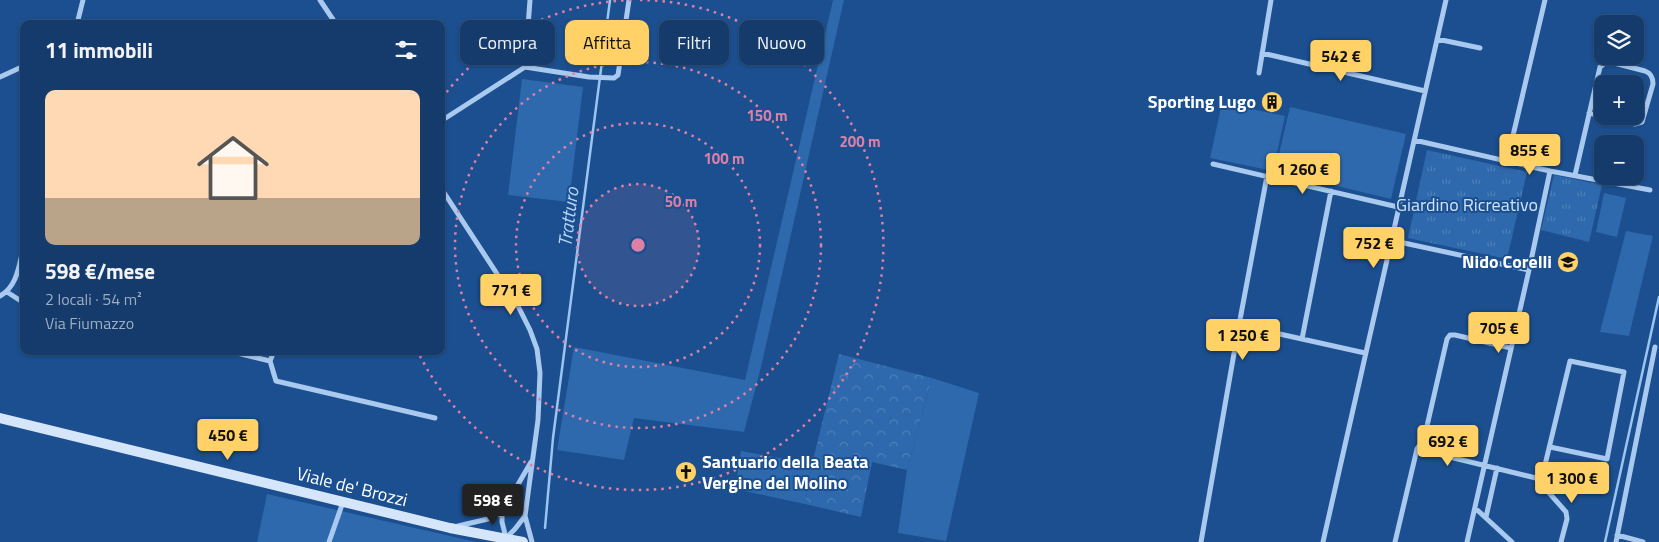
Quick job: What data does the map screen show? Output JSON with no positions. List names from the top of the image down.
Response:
{
  "streets": {
    "street": ["Viale de' Brozzi"]
  },
  "water": ["Tratturo"],
  "parks": ["Giardino Ricreativo"],
  "places": {
    "building": ["Sporting Lugo"],
    "school or university": ["Nido Corelli"],
    "church": ["Santuario della Beata Vergine del Molino"]
  },
  "page": {
    "map_buttons": ["+", "−"],
    "chip": [
      "Compra",
      "Affitta",
      "Filtri",
      "Nuovo"
    ],
    "heading": "11 immobili",
    "price": [
      "542 €",
      "855 €",
      "1 260 €",
      "752 €",
      "771 €",
      "705 €",
      "1 250 €",
      "450 €",
      "692 €",
      "1 300 €",
      "598 €"
    ],
    "list": [
      {
        "name": "598 €/mese",
        "note": "2 locali · 54 m² · Via Fiumazzo"
      }
    ]
  },
  "rings": [
    "150 m",
    "200 m",
    "100 m",
    "50 m"
  ]
}
